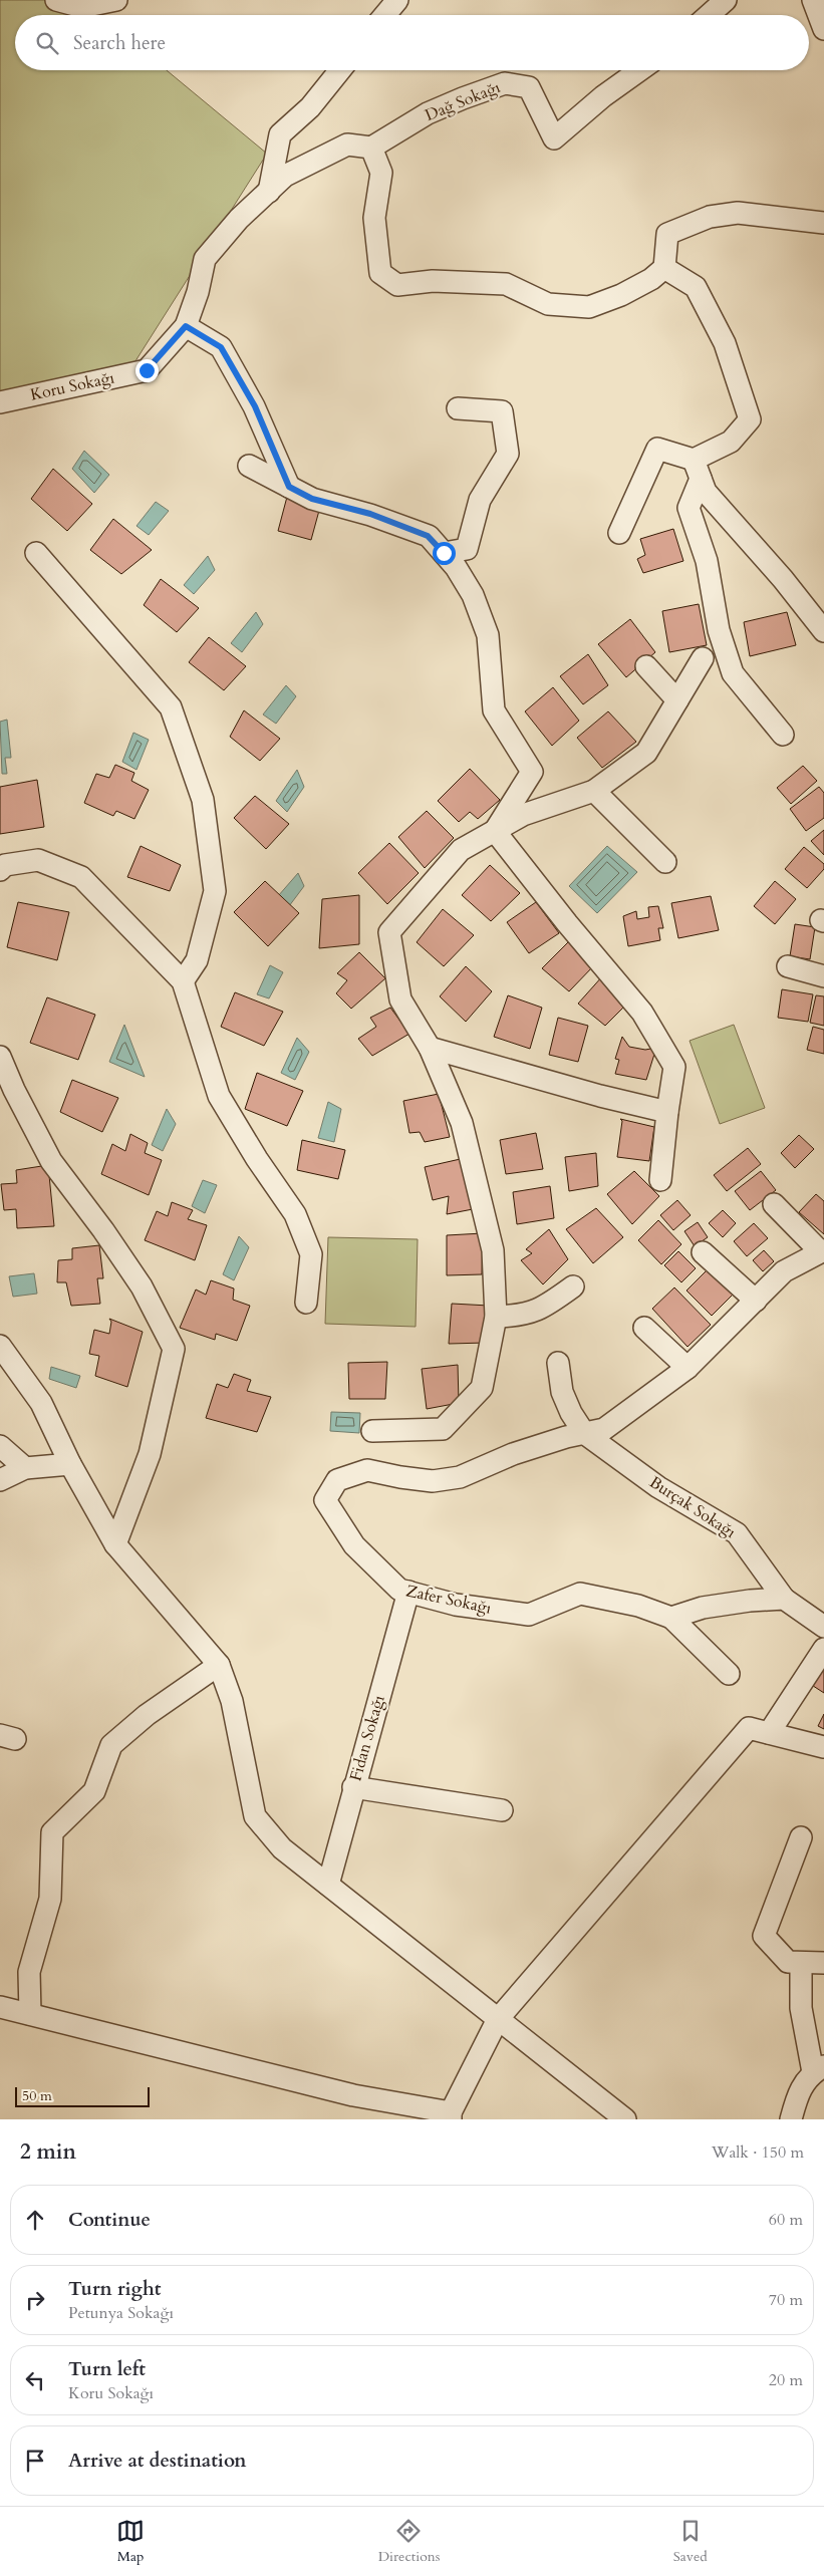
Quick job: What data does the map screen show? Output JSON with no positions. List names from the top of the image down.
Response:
{
  "streets": {
    "street": [
      "Dağ Sokağı",
      "Koru Sokağı",
      "Burçak Sokağı",
      "Zafer Sokağı",
      "Fidan Sokağı"
    ]
  },
  "crossings": [
    ["Burçak Sokağı", "Zafer Sokağı"],
    ["Zafer Sokağı", "Fidan Sokağı"]
  ],
  "scale_bar": "50 m",
  "page": {
    "search": "Search here",
    "scale": "50 m",
    "heading": ["2 min", "Walk · 150 m"],
    "list": [
      ["Continue", "60 m"],
      ["Turn right", "Petunya Sokağı", "70 m"],
      ["Turn left", "Koru Sokağı", "20 m"],
      "Arrive at destination"
    ],
    "nav": ["Map", "Directions", "Saved"]
  }
}
